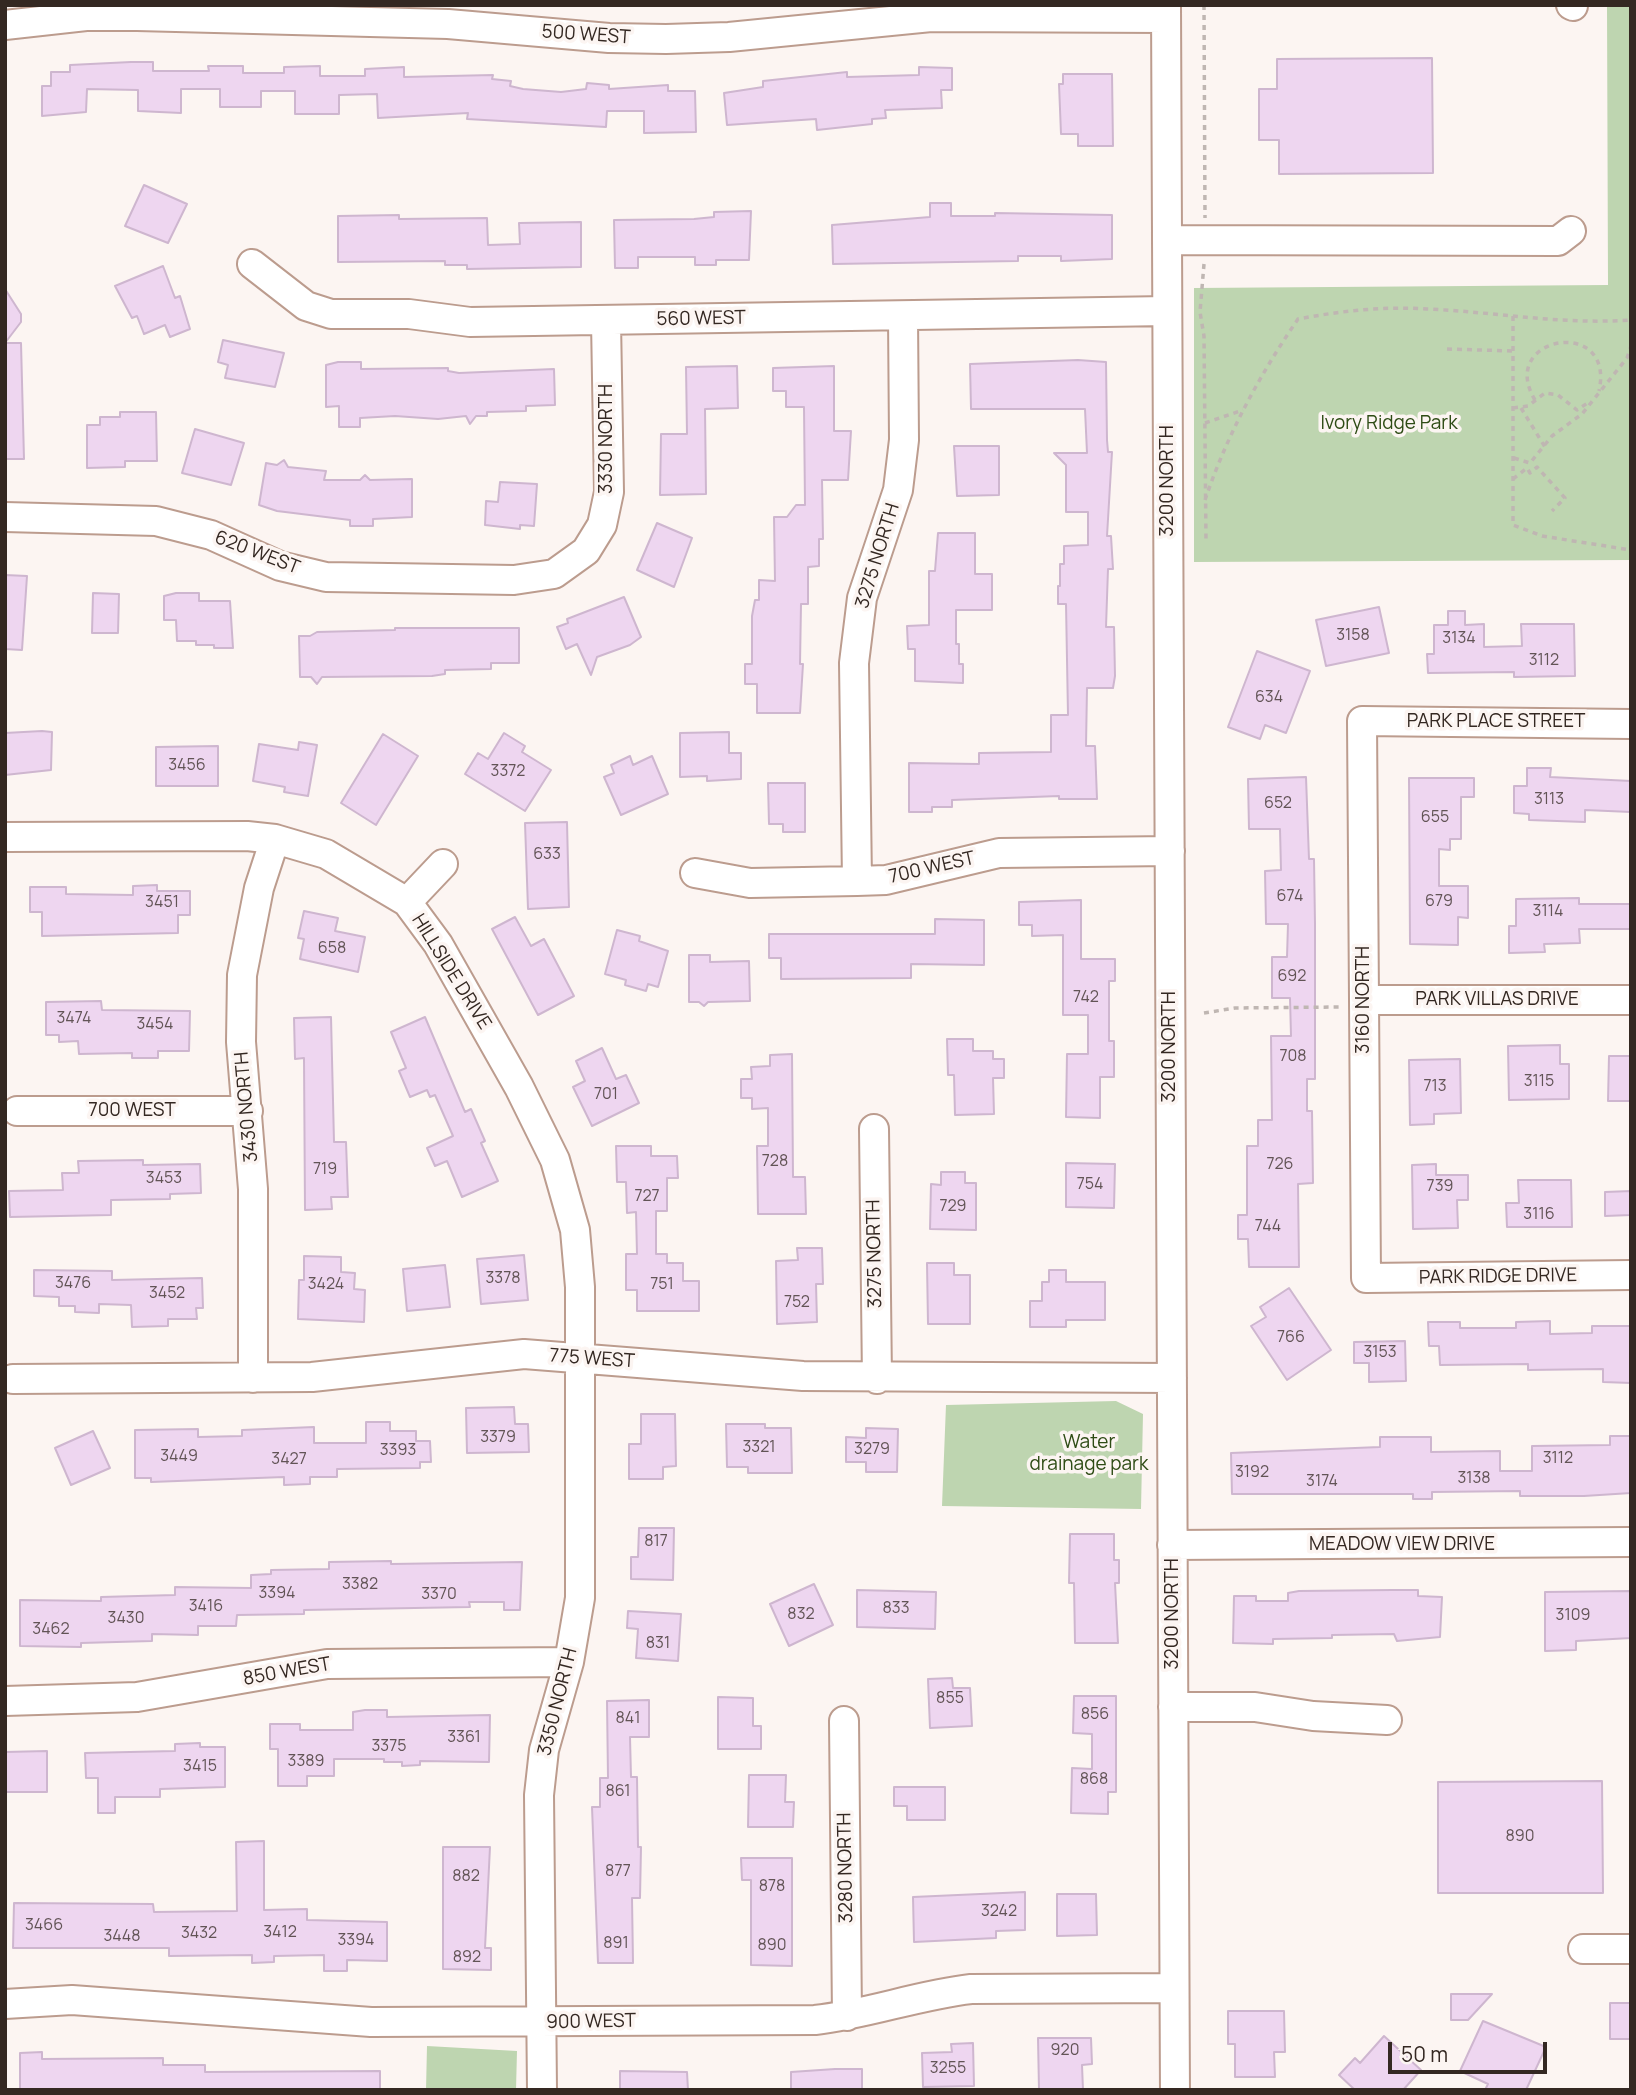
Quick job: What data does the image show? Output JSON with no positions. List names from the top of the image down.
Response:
{
  "streets": {
    "street": [
      "500 WEST",
      "560 WEST",
      "3330 NORTH",
      "3200 NORTH",
      "620 WEST",
      "3275 NORTH",
      "PARK PLACE STREET",
      "700 WEST",
      "HILLSIDE DRIVE",
      "3160 NORTH",
      "PARK VILLAS DRIVE",
      "3430 NORTH",
      "PARK RIDGE DRIVE",
      "775 WEST",
      "MEADOW VIEW DRIVE",
      "850 WEST",
      "3350 NORTH",
      "3280 NORTH",
      "900 WEST"
    ]
  },
  "crossings": [
    ["500 WEST", "3200 NORTH"],
    ["560 WEST", "3330 NORTH"],
    ["560 WEST", "3200 NORTH"],
    ["560 WEST", "3275 NORTH"],
    ["3330 NORTH", "620 WEST"],
    ["3200 NORTH", "700 WEST"],
    ["3200 NORTH", "775 WEST"],
    ["3200 NORTH", "MEADOW VIEW DRIVE"],
    ["3200 NORTH", "900 WEST"],
    ["3275 NORTH", "700 WEST"],
    ["3275 NORTH", "775 WEST"],
    ["PARK PLACE STREET", "3160 NORTH"],
    ["700 WEST", "3430 NORTH"],
    ["HILLSIDE DRIVE", "3430 NORTH"],
    ["HILLSIDE DRIVE", "775 WEST"],
    ["HILLSIDE DRIVE", "3350 NORTH"],
    ["3160 NORTH", "PARK VILLAS DRIVE"],
    ["3160 NORTH", "PARK RIDGE DRIVE"],
    ["3430 NORTH", "775 WEST"],
    ["775 WEST", "3350 NORTH"],
    ["850 WEST", "3350 NORTH"],
    ["3350 NORTH", "900 WEST"],
    ["3280 NORTH", "900 WEST"]
  ],
  "parks": ["Ivory Ridge Park", "Water drainage park"],
  "house_numbers": [
    "3158",
    "3134",
    "3112",
    "634",
    "3456",
    "3372",
    "3113",
    "652",
    "655",
    "633",
    "674",
    "679",
    "3451",
    "3114",
    "658",
    "692",
    "742",
    "3474",
    "3454",
    "708",
    "3115",
    "713",
    "701",
    "728",
    "726",
    "719",
    "3453",
    "754",
    "739",
    "727",
    "729",
    "3116",
    "744",
    "3378",
    "3476",
    "3424",
    "751",
    "3452",
    "752",
    "766",
    "3153",
    "3379",
    "3321",
    "3279",
    "3393",
    "3449",
    "3112",
    "3427",
    "3192",
    "3138",
    "3174",
    "817",
    "3382",
    "3394",
    "3370",
    "3416",
    "833",
    "832",
    "3109",
    "3430",
    "3462",
    "831",
    "855",
    "856",
    "841",
    "3361",
    "3375",
    "3389",
    "3415",
    "868",
    "861",
    "890",
    "877",
    "882",
    "878",
    "3242",
    "3466",
    "3412",
    "3432",
    "3448",
    "3394",
    "891",
    "890",
    "892",
    "920",
    "3255"
  ],
  "scale_bar": "50 m"
}
